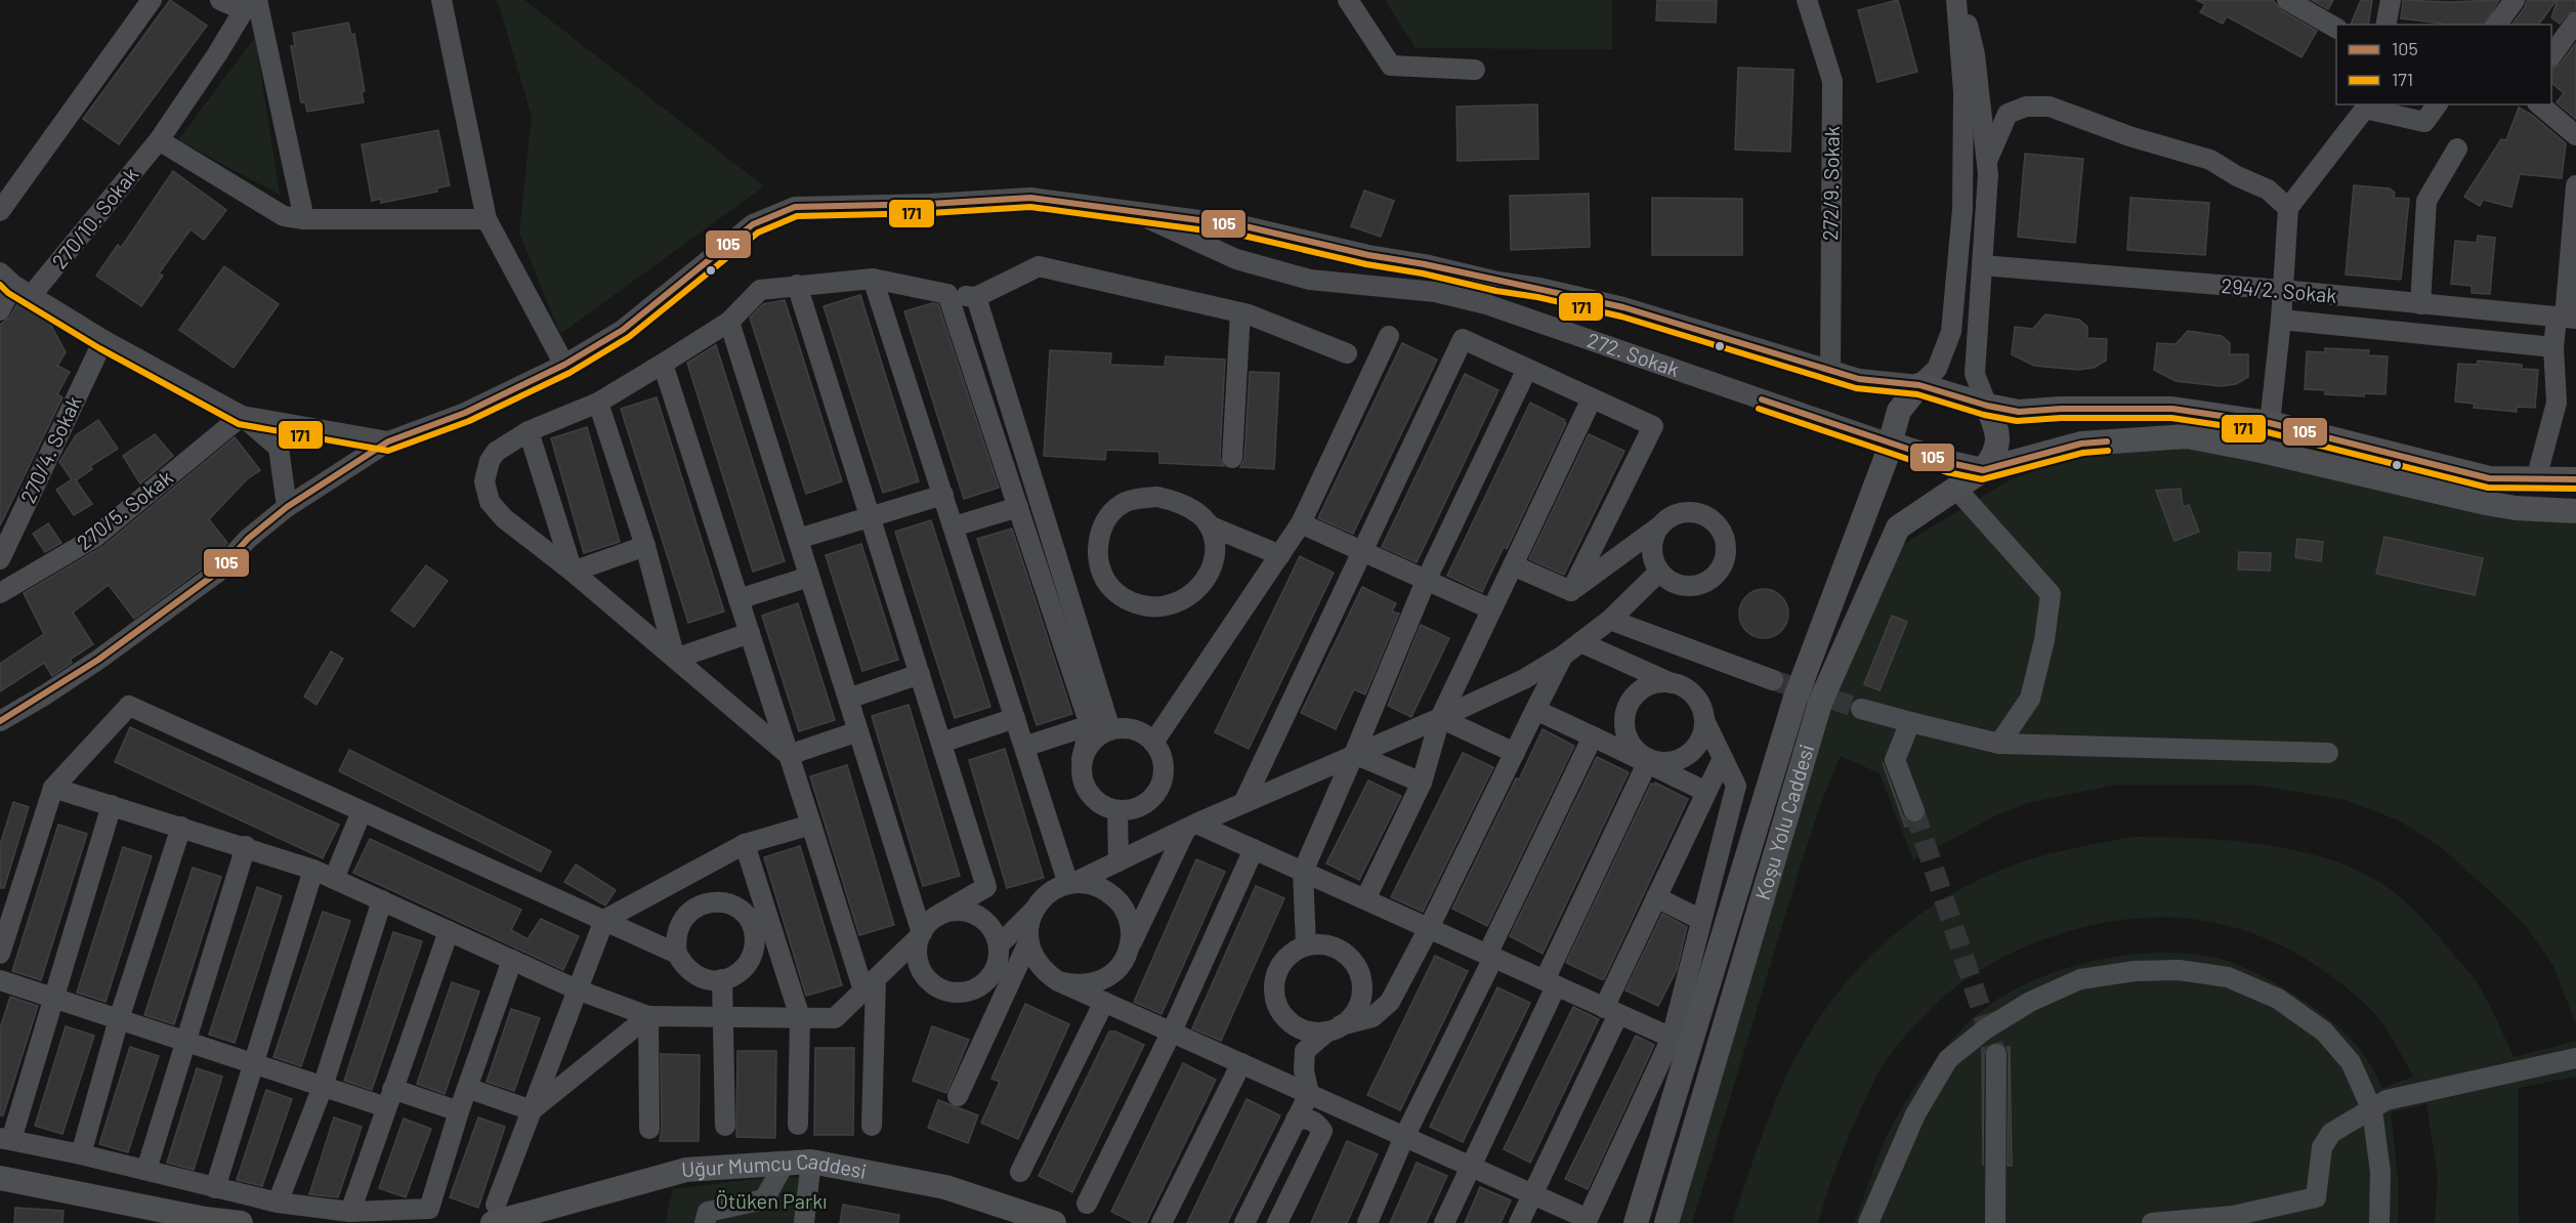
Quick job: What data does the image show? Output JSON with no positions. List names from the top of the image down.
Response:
{
  "streets": {
    "main road": ["272. Sokak", "Koşu Yolu Caddesi", "Uğur Mumcu Caddesi"],
    "street": [
      "272/9. Sokak",
      "270/10. Sokak",
      "294/2. Sokak",
      "270/4. Sokak",
      "270/5. Sokak"
    ]
  },
  "crossings": [
    ["272/9. Sokak", "272. Sokak"],
    ["272. Sokak", "Koşu Yolu Caddesi"]
  ],
  "parks": ["Ötüken Parkı"],
  "lines": ["transit line 105", "transit line 171"],
  "legend": ["105", "171"]
}
